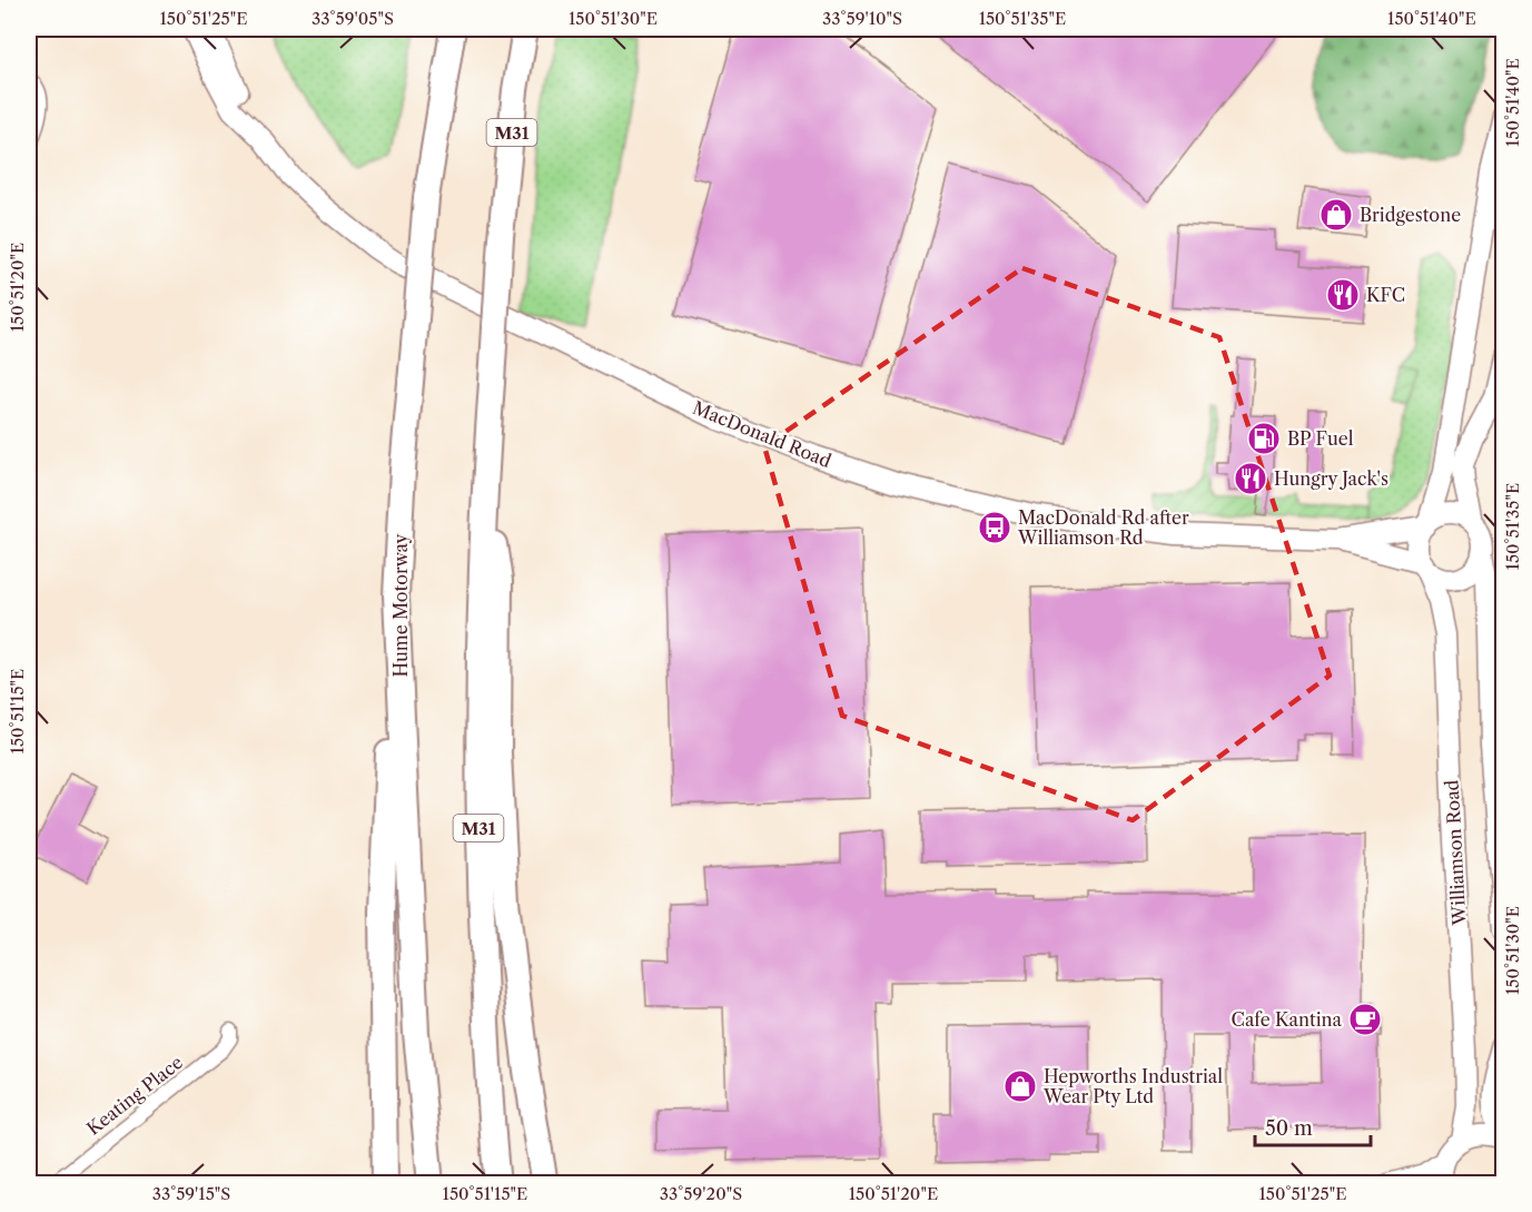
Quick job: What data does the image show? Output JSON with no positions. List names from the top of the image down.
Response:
{
  "streets": {
    "highway": ["M31", "Hume Motorway"],
    "main road": ["MacDonald Road", "Williamson Road"],
    "street": ["Keating Place"]
  },
  "crossings": [
    ["MacDonald Road", "Williamson Road"]
  ],
  "places": {
    "shop": ["Bridgestone", "Hepworths Industrial Wear Pty Ltd"],
    "restaurant": ["KFC", "Hungry Jack's"],
    "fuel station": ["BP Fuel"],
    "bus stop": ["MacDonald Rd after Williamson Rd"],
    "cafe": ["Cafe Kantina"]
  },
  "scale_bar": "50 m",
  "coordinates": [
    "150°51'25\"E",
    "33°59'05\"S",
    "150°51'30\"E",
    "33°59'10\"S",
    "150°51'35\"E",
    "150°51'40\"E",
    "150°51'20\"E",
    "150°51'15\"E",
    "33°59'15\"S",
    "33°59'20\"S"
  ]
}
